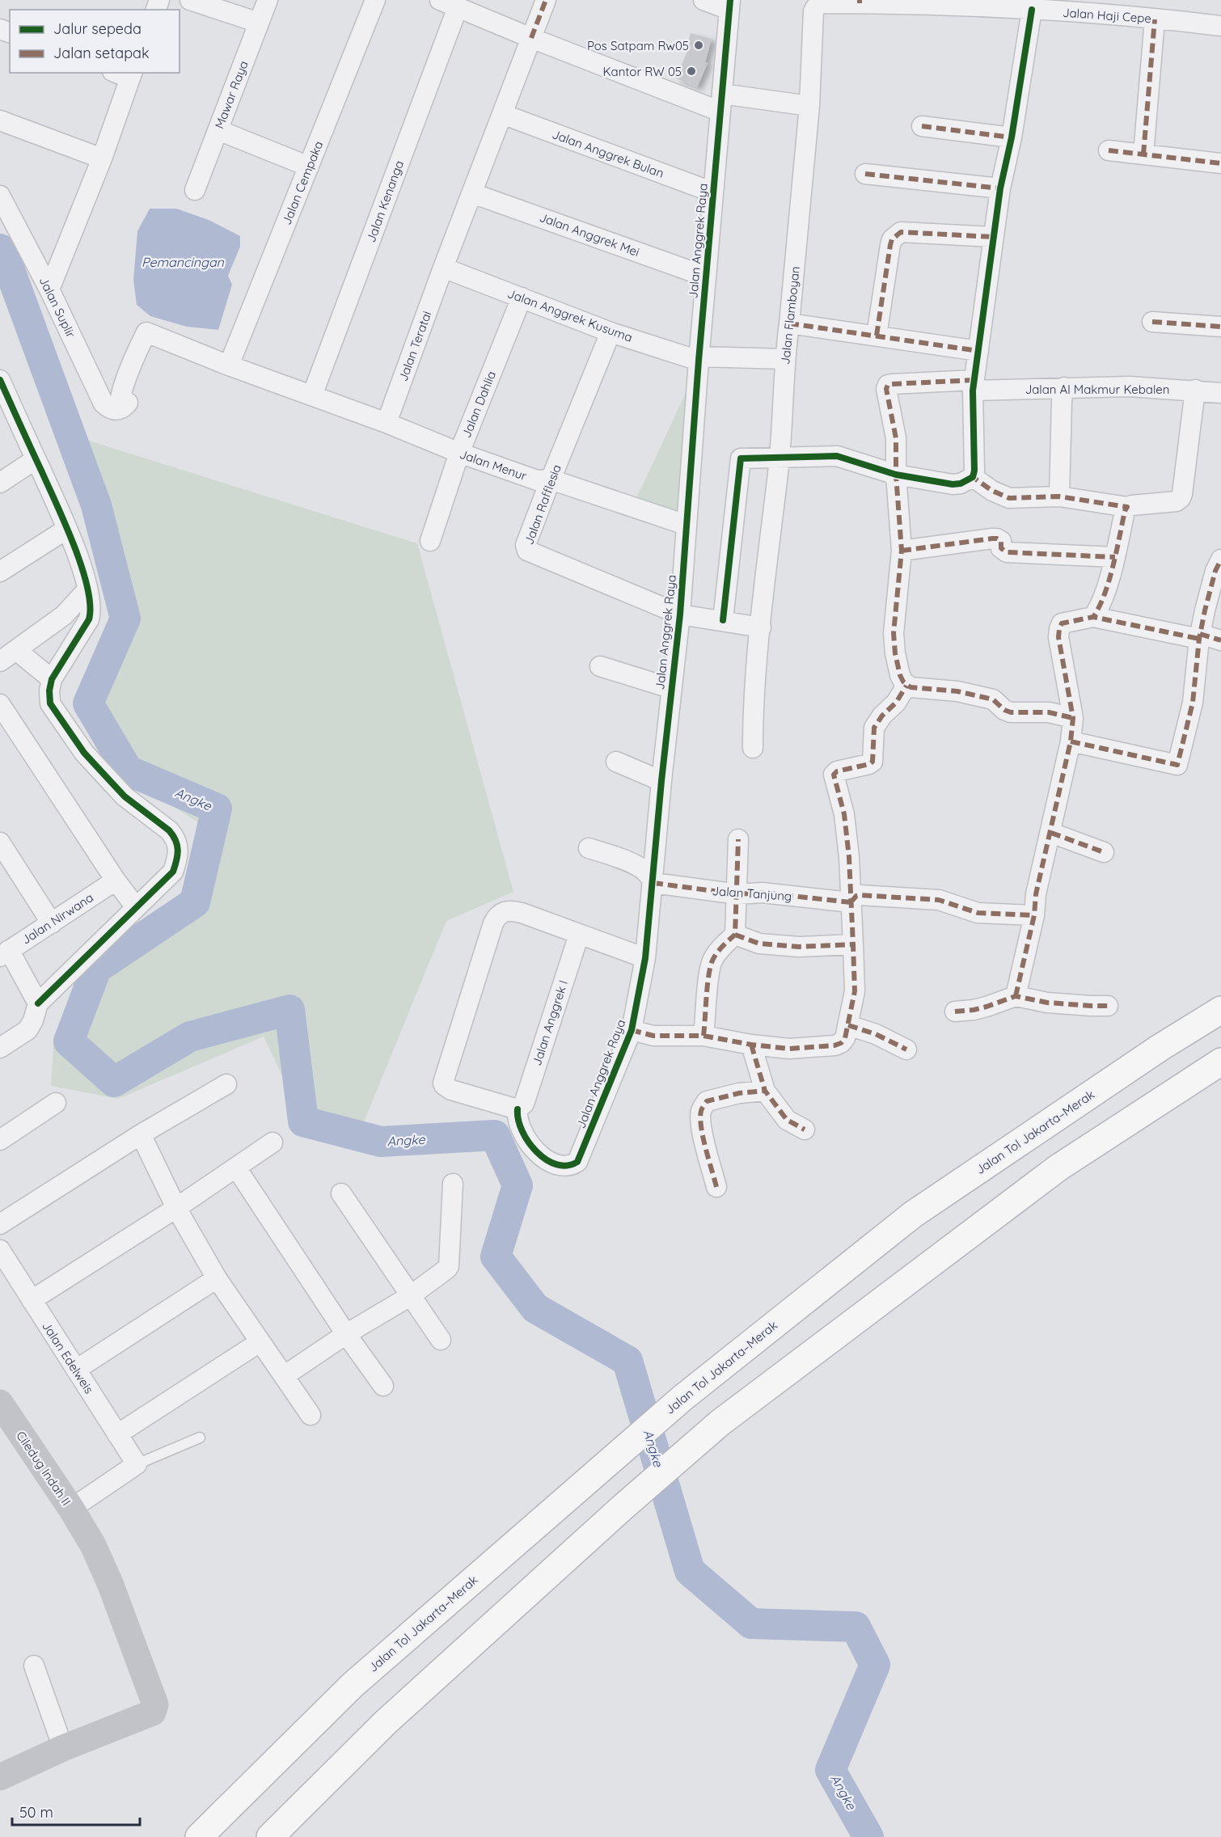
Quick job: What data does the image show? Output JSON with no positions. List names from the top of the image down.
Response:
{
  "streets": {
    "highway": ["Jalan Tol Jakarta–Merak"],
    "street": [
      "Jalan Haji Cepe",
      "Mawar Raya",
      "Jalan Anggrek Bulan",
      "Jalan Cempaka",
      "Jalan Kenanga",
      "Jalan Anggrek Mei",
      "Jalan Anggrek Raya",
      "Jalan Suplir",
      "Jalan Anggrek Kusuma",
      "Jalan Flamboyan",
      "Jalan Teratai",
      "Jalan Al Makmur Kebalen",
      "Jalan Dahlia",
      "Jalan Menur",
      "Jalan Rafflesia",
      "Jalan Tanjung",
      "Jalan Nirwana",
      "Jalan Anggrek I",
      "Jalan Edelweis",
      "Ciledug Indah II"
    ]
  },
  "crossings": [
    ["Jalan Haji Cepe", "Jalan Flamboyan"],
    ["Jalan Anggrek Bulan", "Jalan Anggrek Raya"],
    ["Jalan Anggrek Bulan", "Jalan Teratai"],
    ["Jalan Cempaka", "Jalan Suplir"],
    ["Jalan Anggrek Mei", "Jalan Anggrek Raya"],
    ["Jalan Anggrek Mei", "Jalan Teratai"],
    ["Jalan Anggrek Raya", "Jalan Anggrek Kusuma"],
    ["Jalan Anggrek Raya", "Jalan Menur"],
    ["Jalan Anggrek Raya", "Jalan Rafflesia"],
    ["Jalan Anggrek Raya", "Jalan Tanjung"],
    ["Jalan Anggrek Raya", "Jalan Anggrek I"],
    ["Jalan Anggrek Kusuma", "Jalan Flamboyan"],
    ["Jalan Anggrek Kusuma", "Jalan Teratai"],
    ["Jalan Anggrek Kusuma", "Jalan Dahlia"],
    ["Jalan Anggrek Kusuma", "Jalan Rafflesia"],
    ["Jalan Teratai", "Jalan Menur"],
    ["Jalan Dahlia", "Jalan Menur"],
    ["Jalan Menur", "Jalan Rafflesia"]
  ],
  "water": ["Pemancingan", "Angke"],
  "places": ["Pos Satpam Rw05", "Kantor RW 05"],
  "legend": ["Jalur sepeda", "Jalan setapak"],
  "scale_bar": "50 m"
}
